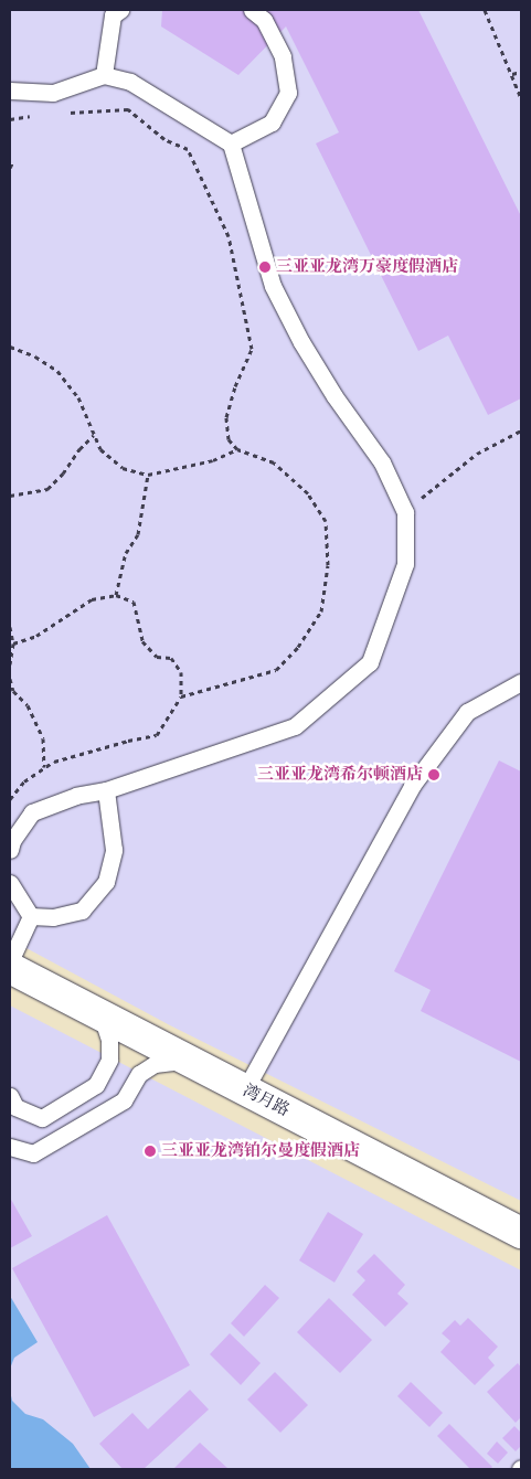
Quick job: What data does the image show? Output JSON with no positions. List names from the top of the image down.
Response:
{
  "streets": {
    "street": ["湾月路"]
  },
  "places": ["三亚亚龙湾万豪度假酒店", "三亚亚龙湾希尔顿酒店", "三亚亚龙湾铂尔曼度假酒店"]
}
